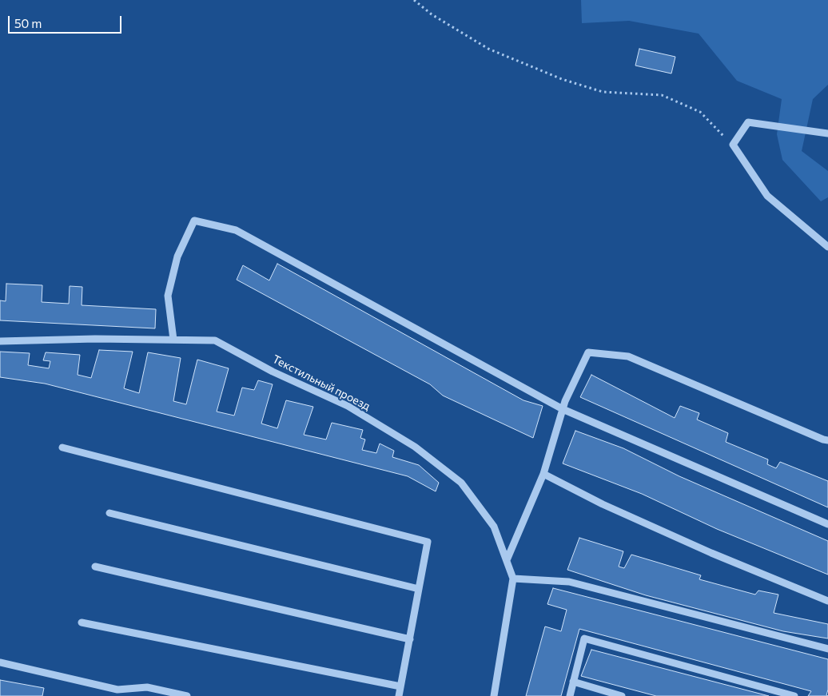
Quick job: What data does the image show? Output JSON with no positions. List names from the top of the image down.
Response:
{
  "streets": {
    "street": ["Текстильный проезд"]
  },
  "scale_bar": "50 m"
}
